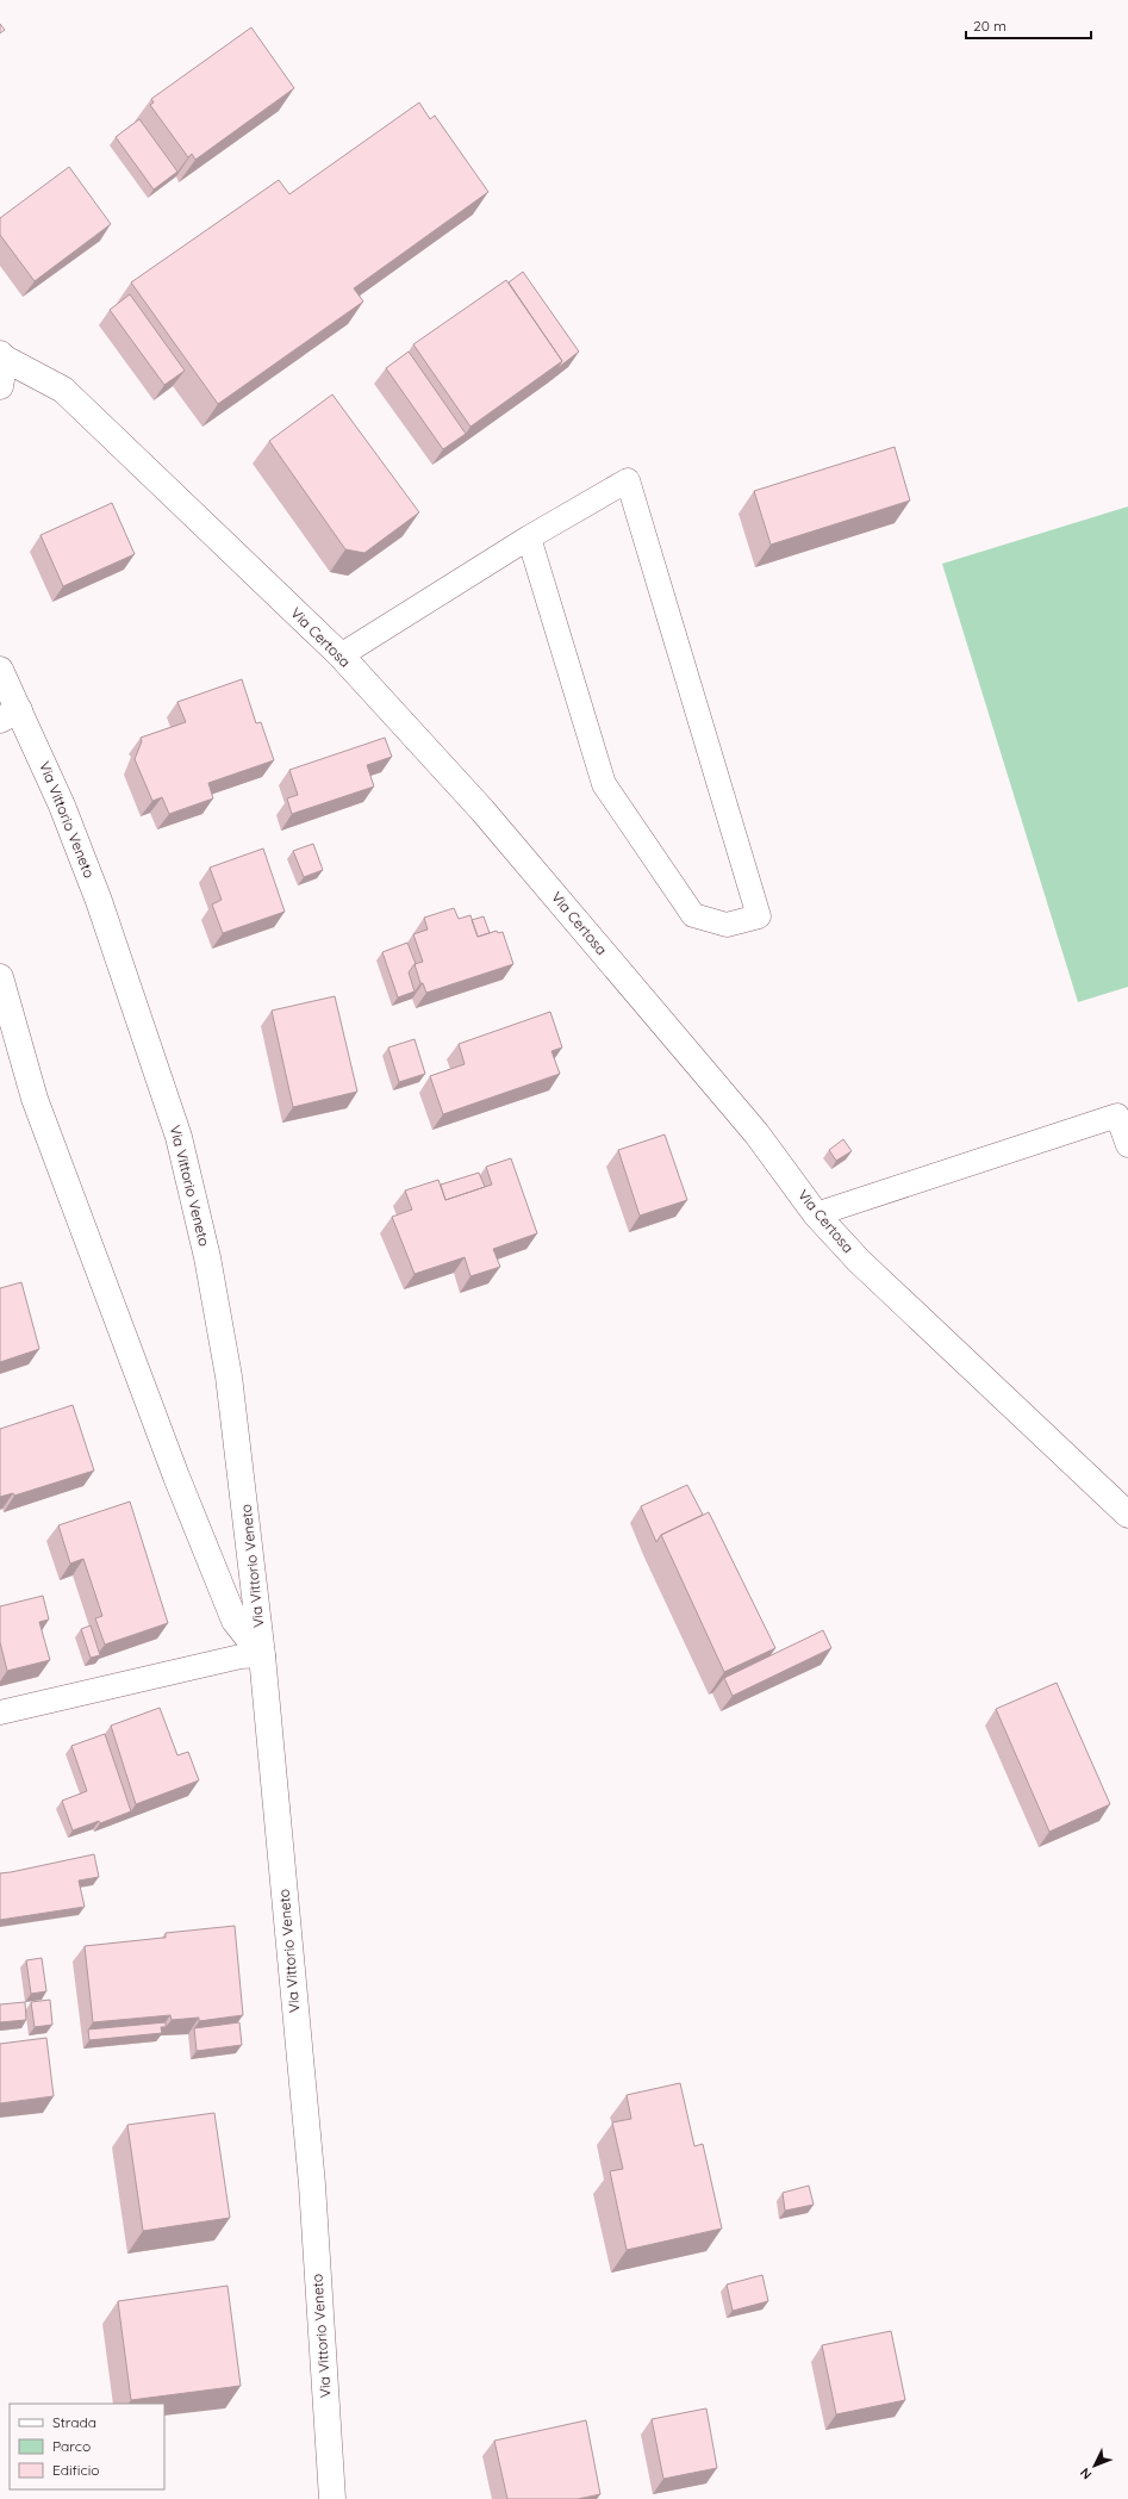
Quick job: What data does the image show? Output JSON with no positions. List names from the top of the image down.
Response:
{
  "streets": {
    "street": ["Via Certosa", "Via Vittorio Veneto"]
  },
  "legend": ["Strada", "Parco", "Edificio"],
  "scale_bar": "20 m",
  "north": "bottom left"
}
